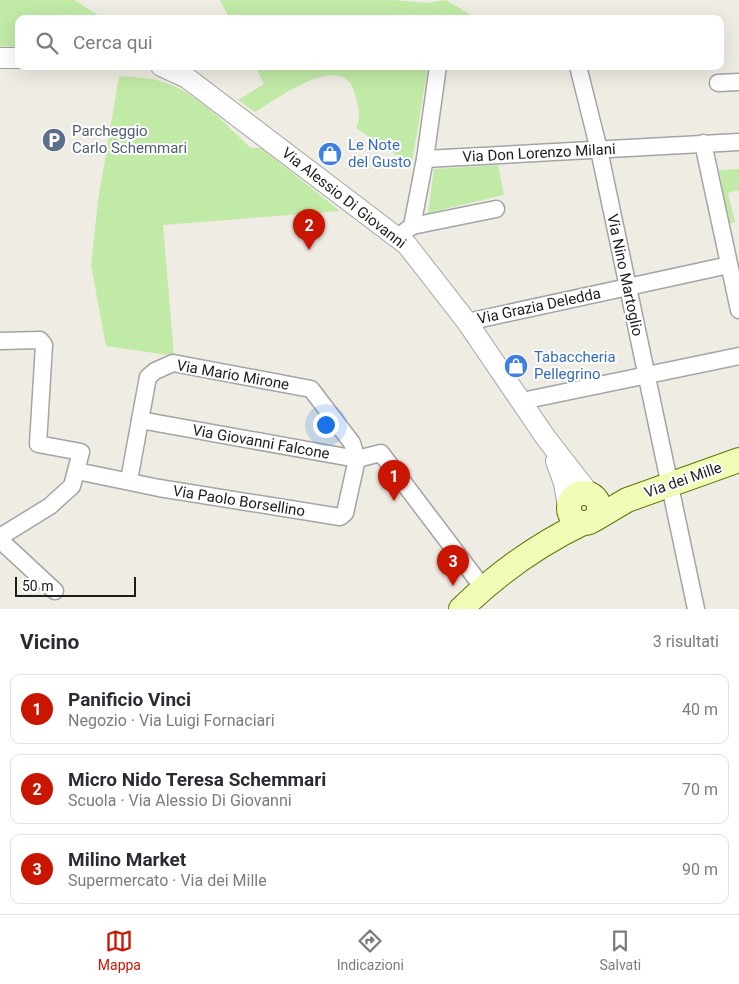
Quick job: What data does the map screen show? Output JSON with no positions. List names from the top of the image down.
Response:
{
  "streets": {
    "main road": ["Via dei Mille"],
    "street": [
      "Via Don Lorenzo Milani",
      "Via Alessio Di Giovanni",
      "Via Nino Martoglio",
      "Via Grazia Deledda",
      "Via Mario Mirone",
      "Via Giovanni Falcone",
      "Via Paolo Borsellino"
    ]
  },
  "crossings": [
    ["Via Don Lorenzo Milani", "Via Nino Martoglio"],
    ["Via Alessio Di Giovanni", "Via Grazia Deledda"],
    ["Via Alessio Di Giovanni", "Via dei Mille"],
    ["Via Nino Martoglio", "Via Grazia Deledda"],
    ["Via Nino Martoglio", "Via dei Mille"],
    ["Via Mario Mirone", "Via Giovanni Falcone"],
    ["Via Mario Mirone", "Via Paolo Borsellino"],
    ["Via Giovanni Falcone", "Via Paolo Borsellino"]
  ],
  "places": {
    "parking": ["Parcheggio Carlo Schemmari"],
    "shop": ["Le Note del Gusto", "Tabaccheria Pellegrino"]
  },
  "scale_bar": "50 m",
  "page": {
    "search": "Cerca qui",
    "pins": ["2", "1", "3"],
    "scale": "50 m",
    "heading": ["Vicino", "3 risultati"],
    "list": [
      {
        "mark": "1",
        "name": "Panificio Vinci",
        "note": "Negozio · Via Luigi Fornaciari",
        "value": "40 m"
      },
      {
        "mark": "2",
        "name": "Micro Nido Teresa Schemmari",
        "note": "Scuola · Via Alessio Di Giovanni",
        "value": "70 m"
      },
      {
        "mark": "3",
        "name": "Milino Market",
        "note": "Supermercato · Via dei Mille",
        "value": "90 m"
      }
    ],
    "nav": ["Mappa", "Indicazioni", "Salvati"]
  }
}
